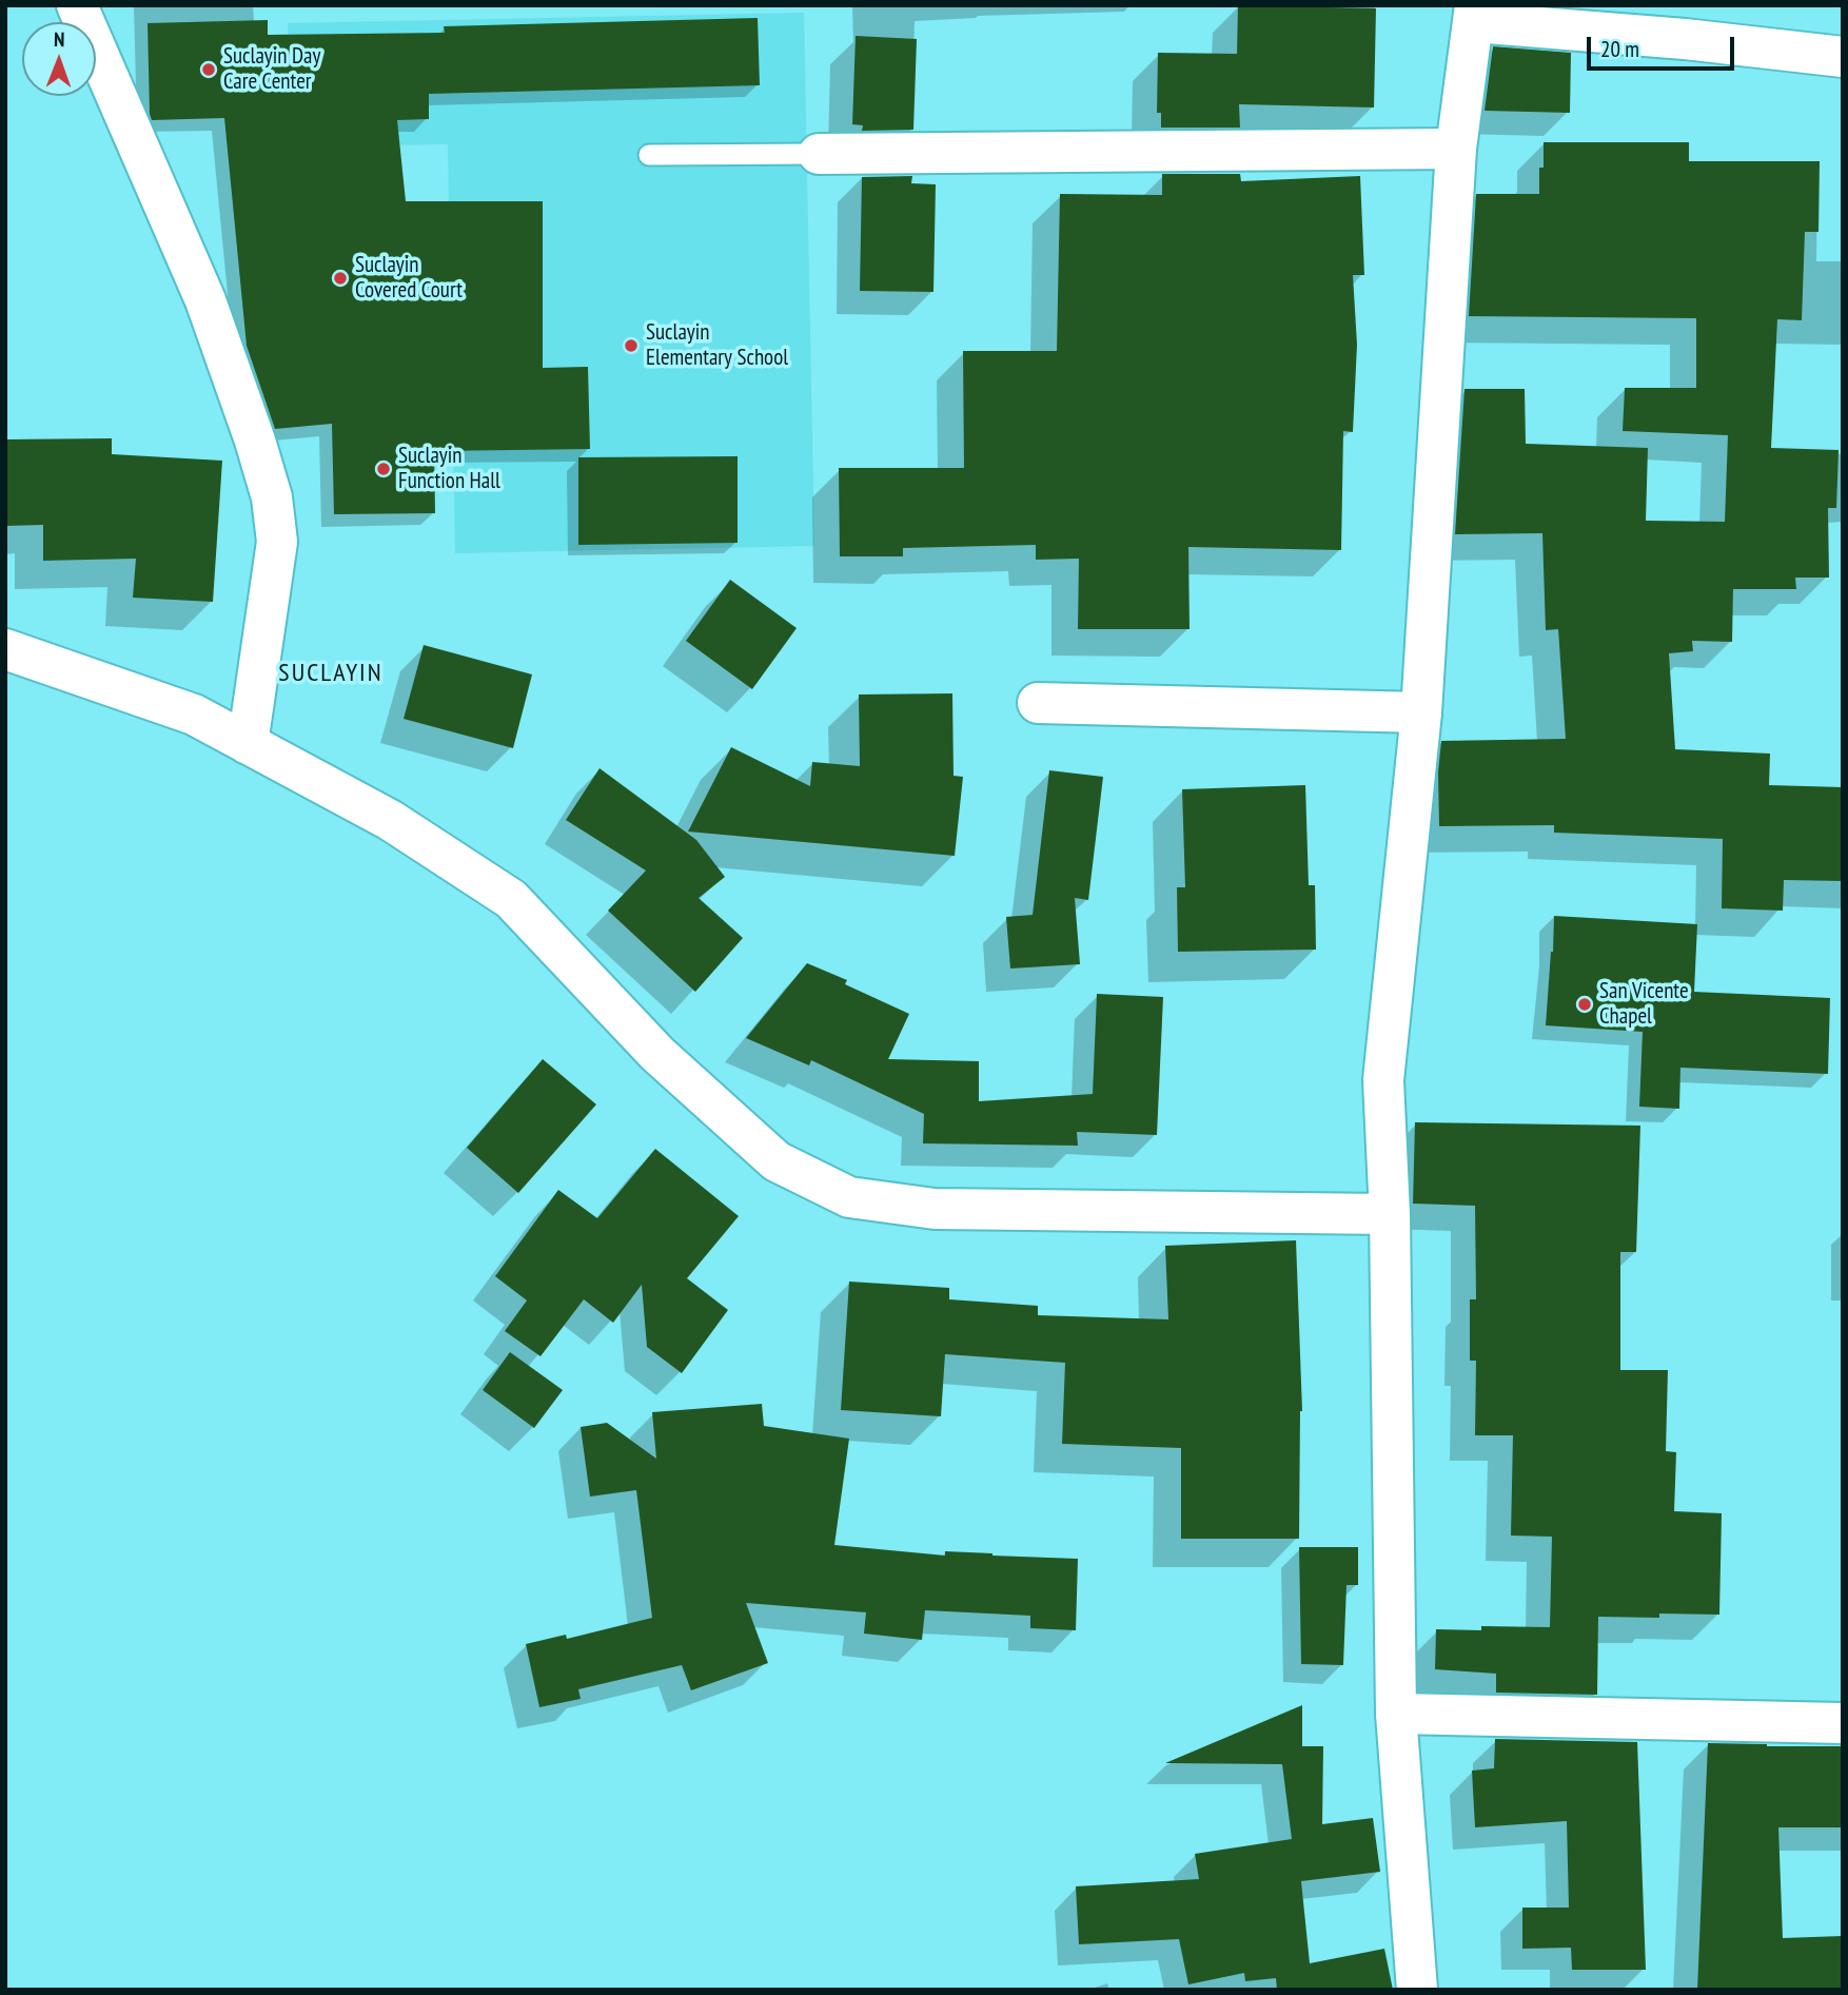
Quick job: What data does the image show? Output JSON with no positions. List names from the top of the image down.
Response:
{
  "districts": ["SUCLAYIN"],
  "places": [
    "Suclayin Day Care Center",
    "Suclayin Covered Court",
    "Suclayin Elementary School",
    "Suclayin Function Hall",
    "San Vicente Chapel"
  ],
  "scale_bar": "20 m",
  "north": "top"
}
